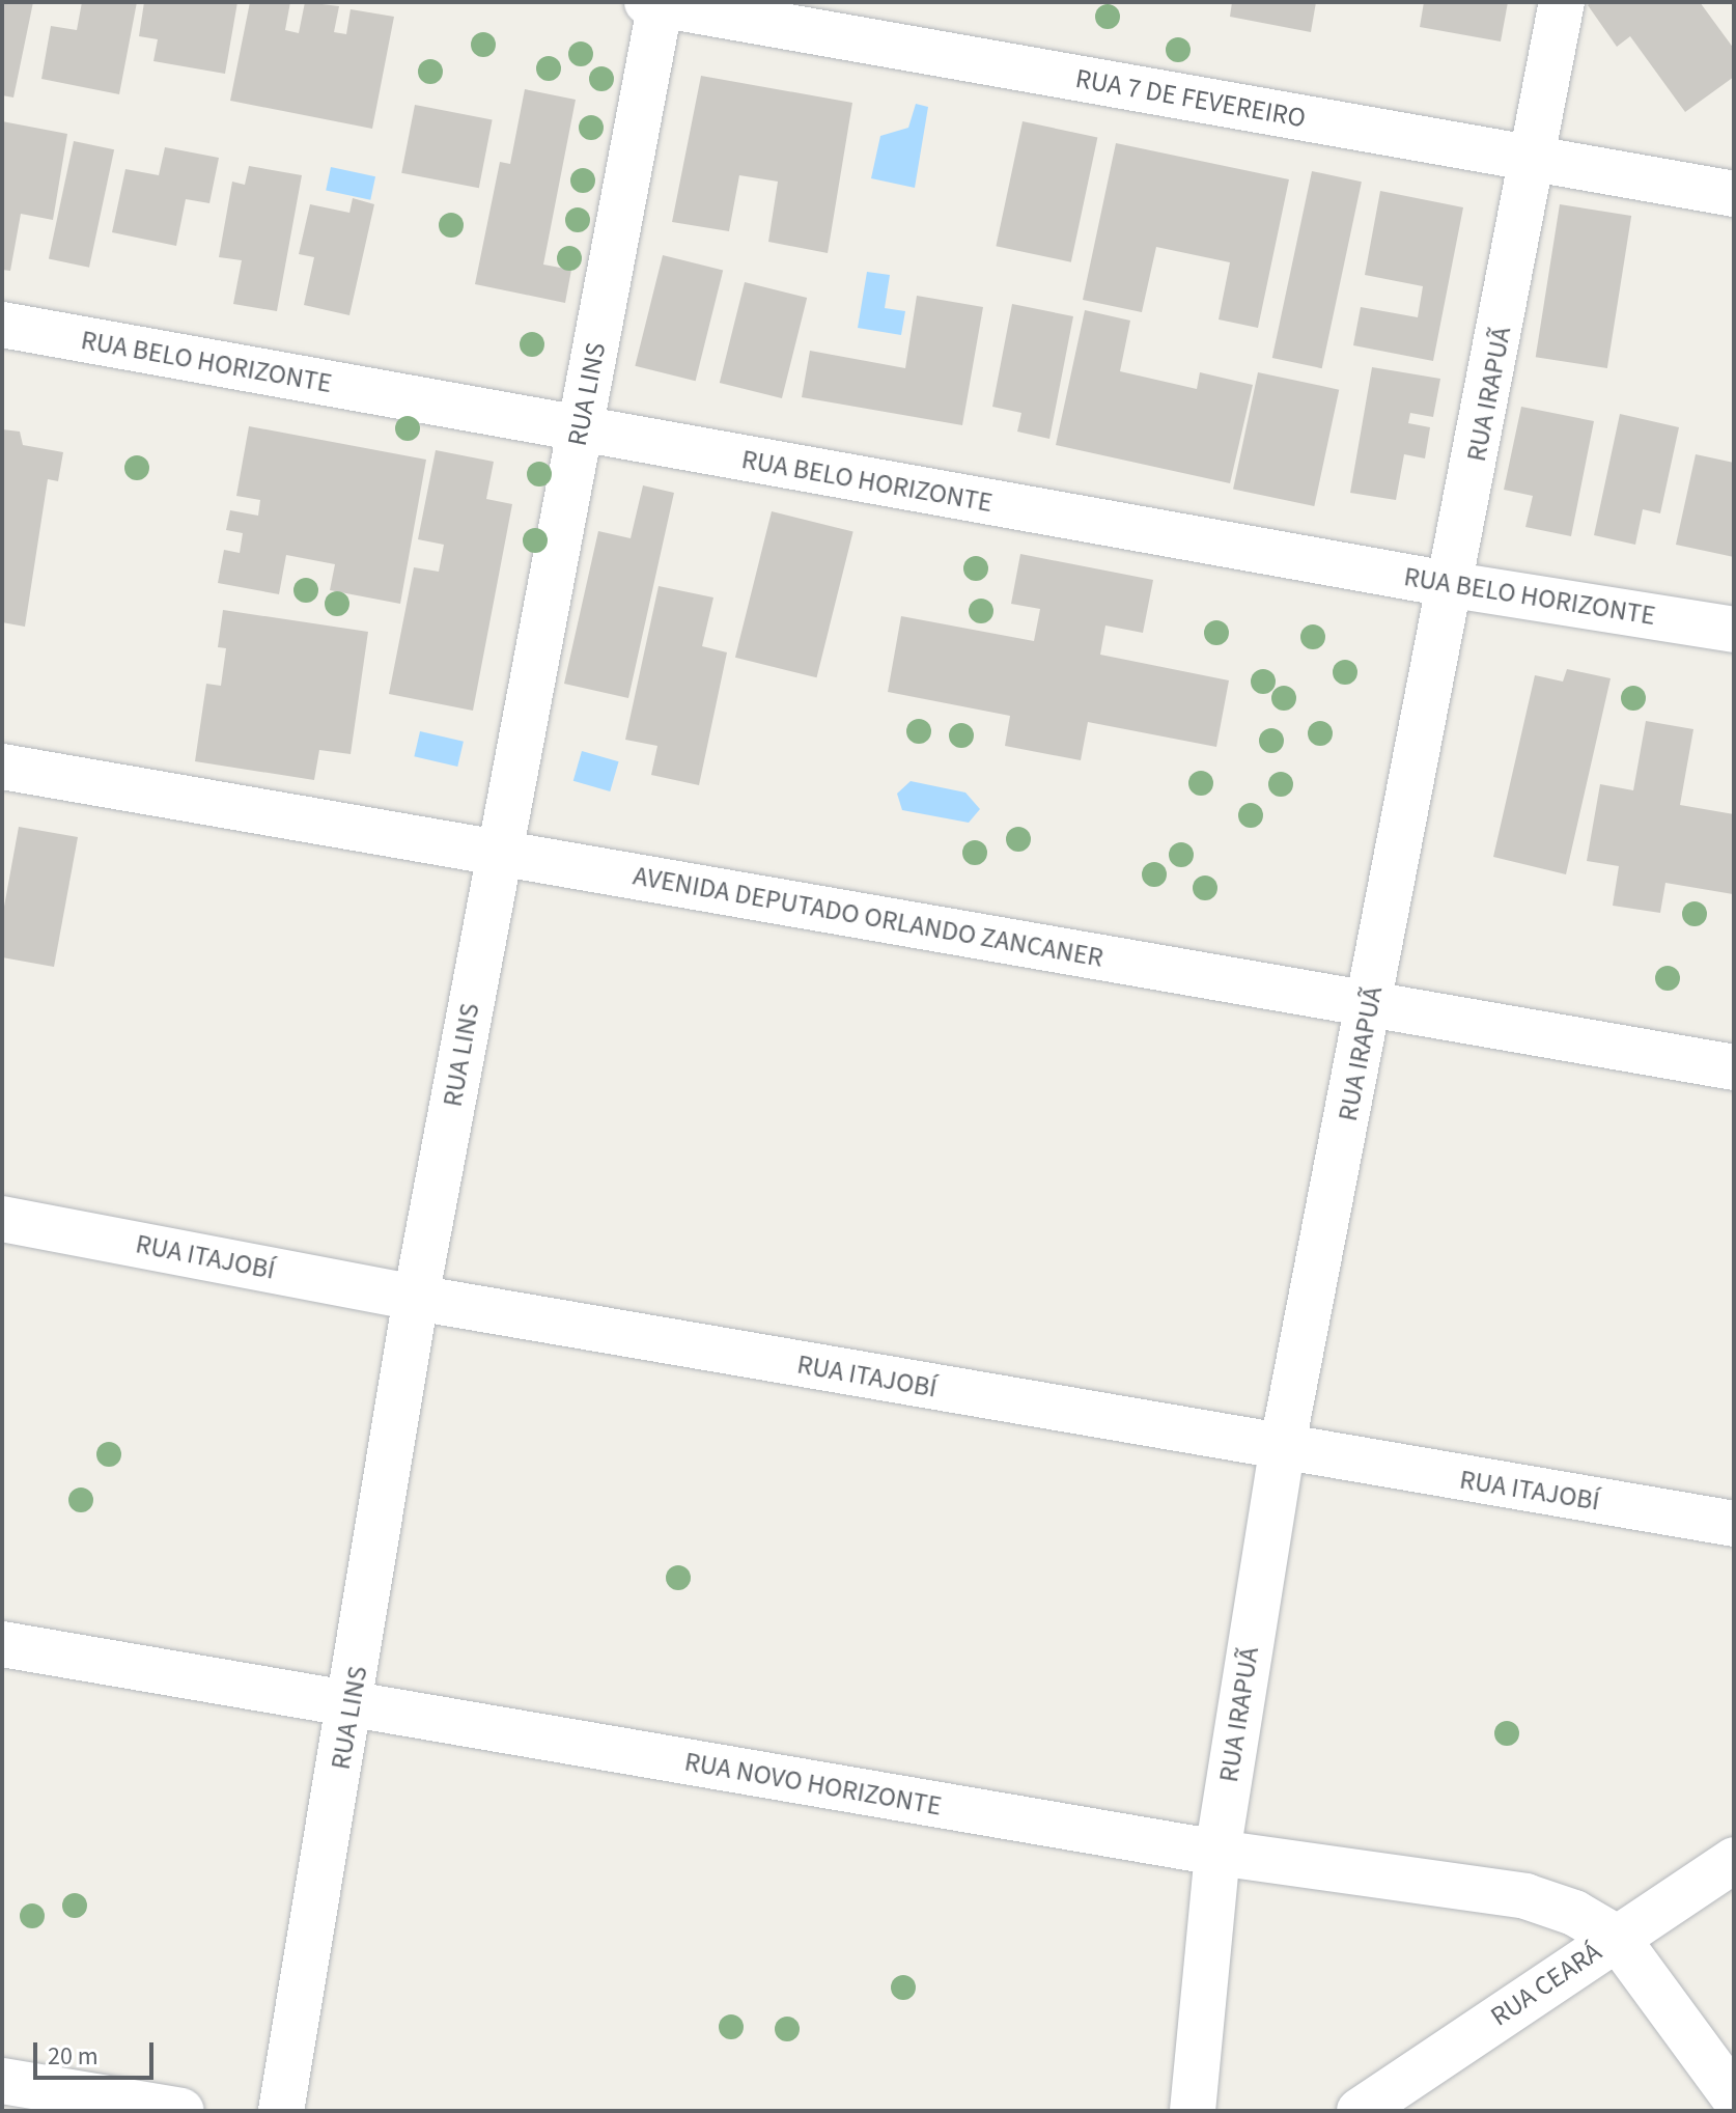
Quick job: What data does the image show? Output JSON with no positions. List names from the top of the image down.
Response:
{
  "streets": {
    "street": [
      "RUA 7 DE FEVEREIRO",
      "RUA BELO HORIZONTE",
      "RUA LINS",
      "RUA IRAPUÃ",
      "AVENIDA DEPUTADO ORLANDO ZANCANER",
      "RUA ITAJOBÍ",
      "RUA NOVO HORIZONTE",
      "RUA CEARÁ"
    ]
  },
  "crossings": [
    ["RUA 7 DE FEVEREIRO", "RUA LINS"],
    ["RUA 7 DE FEVEREIRO", "RUA IRAPUÃ"],
    ["RUA BELO HORIZONTE", "RUA LINS"],
    ["RUA BELO HORIZONTE", "RUA IRAPUÃ"],
    ["RUA LINS", "AVENIDA DEPUTADO ORLANDO ZANCANER"],
    ["RUA LINS", "RUA ITAJOBÍ"],
    ["RUA LINS", "RUA NOVO HORIZONTE"],
    ["RUA IRAPUÃ", "AVENIDA DEPUTADO ORLANDO ZANCANER"],
    ["RUA IRAPUÃ", "RUA ITAJOBÍ"],
    ["RUA IRAPUÃ", "RUA NOVO HORIZONTE"],
    ["RUA NOVO HORIZONTE", "RUA CEARÁ"]
  ],
  "scale_bar": "20 m"
}
